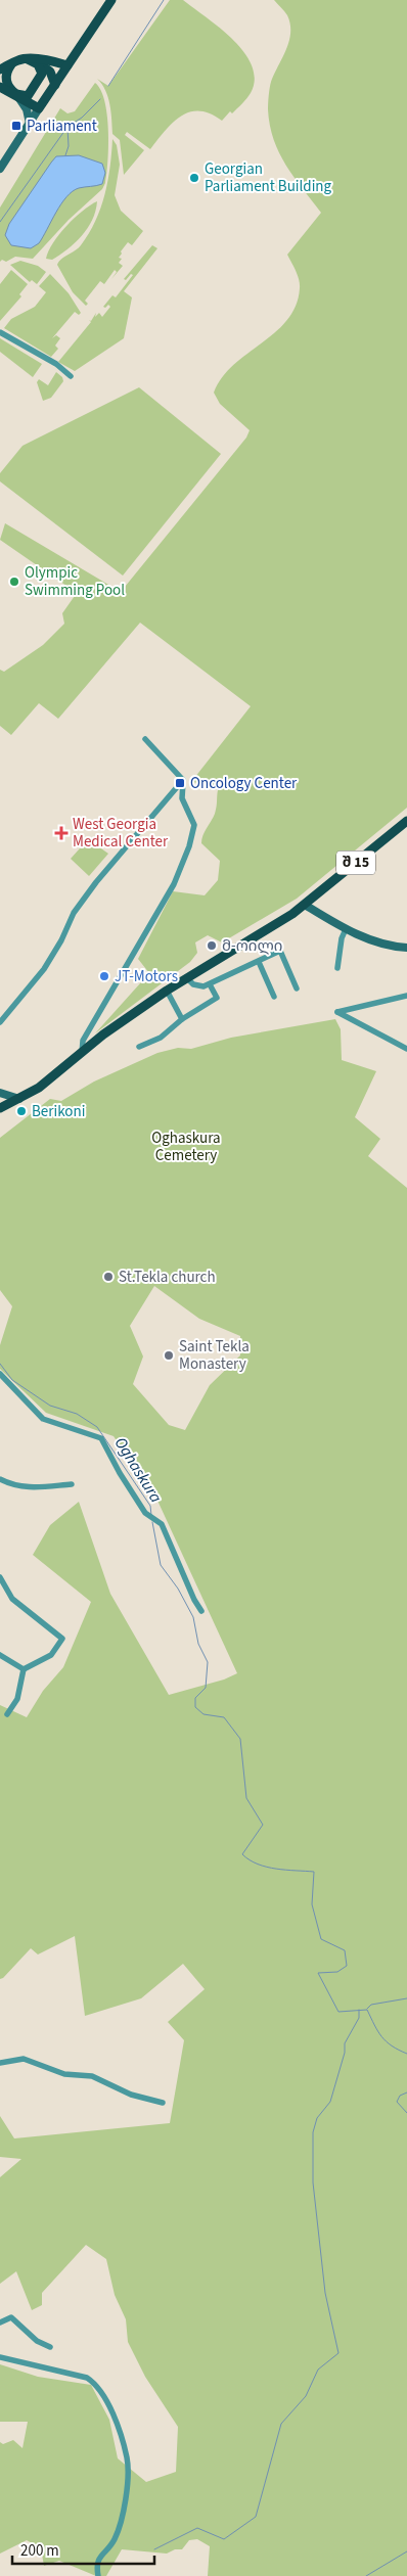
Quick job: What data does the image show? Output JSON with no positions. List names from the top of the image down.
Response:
{
  "streets": {
    "main road": ["შ 15"]
  },
  "water": ["Oghaskura"],
  "parks": ["Oghaskura Cemetery"],
  "places": {
    "transit": ["Parliament", "Oncology Center"],
    "other": [
      "Georgian Parliament Building",
      "Olympic Swimming Pool",
      "მ-ოილი",
      "JT-Motors",
      "Berikoni",
      "St.Tekla church",
      "Saint Tekla Monastery"
    ],
    "health": ["West Georgia Medical Center"]
  },
  "scale_bar": "200 m"
}
